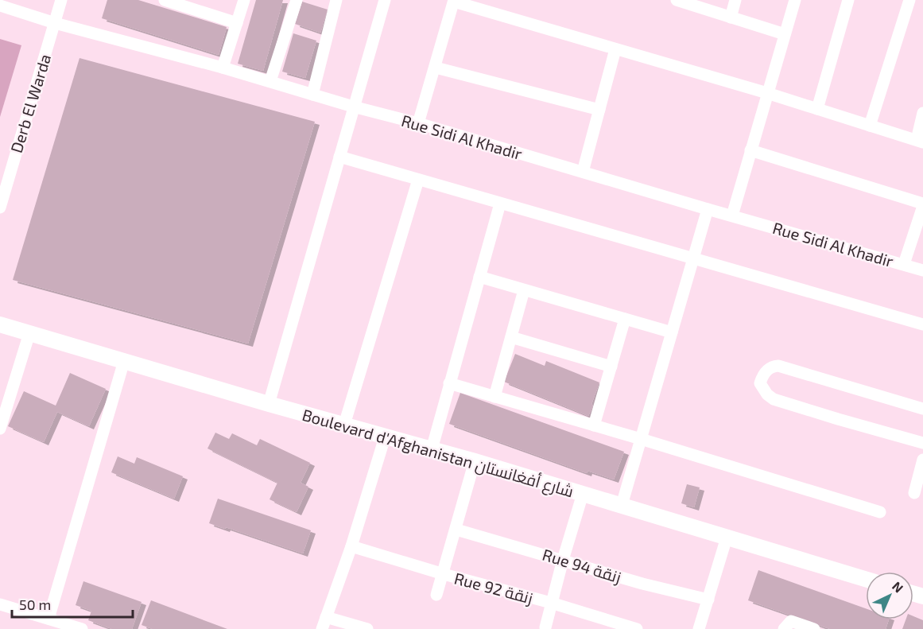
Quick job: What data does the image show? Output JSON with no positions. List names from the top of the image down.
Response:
{
  "streets": {
    "street": [
      "Derb El Warda",
      "Rue Sidi Al Khadir",
      "Boulevard d'Afghanistan شارع أفغانستان",
      "Rue 94 زنقة",
      "Rue 92 زنقة"
    ]
  },
  "crossings": [
    ["Derb El Warda", "Rue Sidi Al Khadir"]
  ],
  "scale_bar": "50 m",
  "north": "top right"
}
